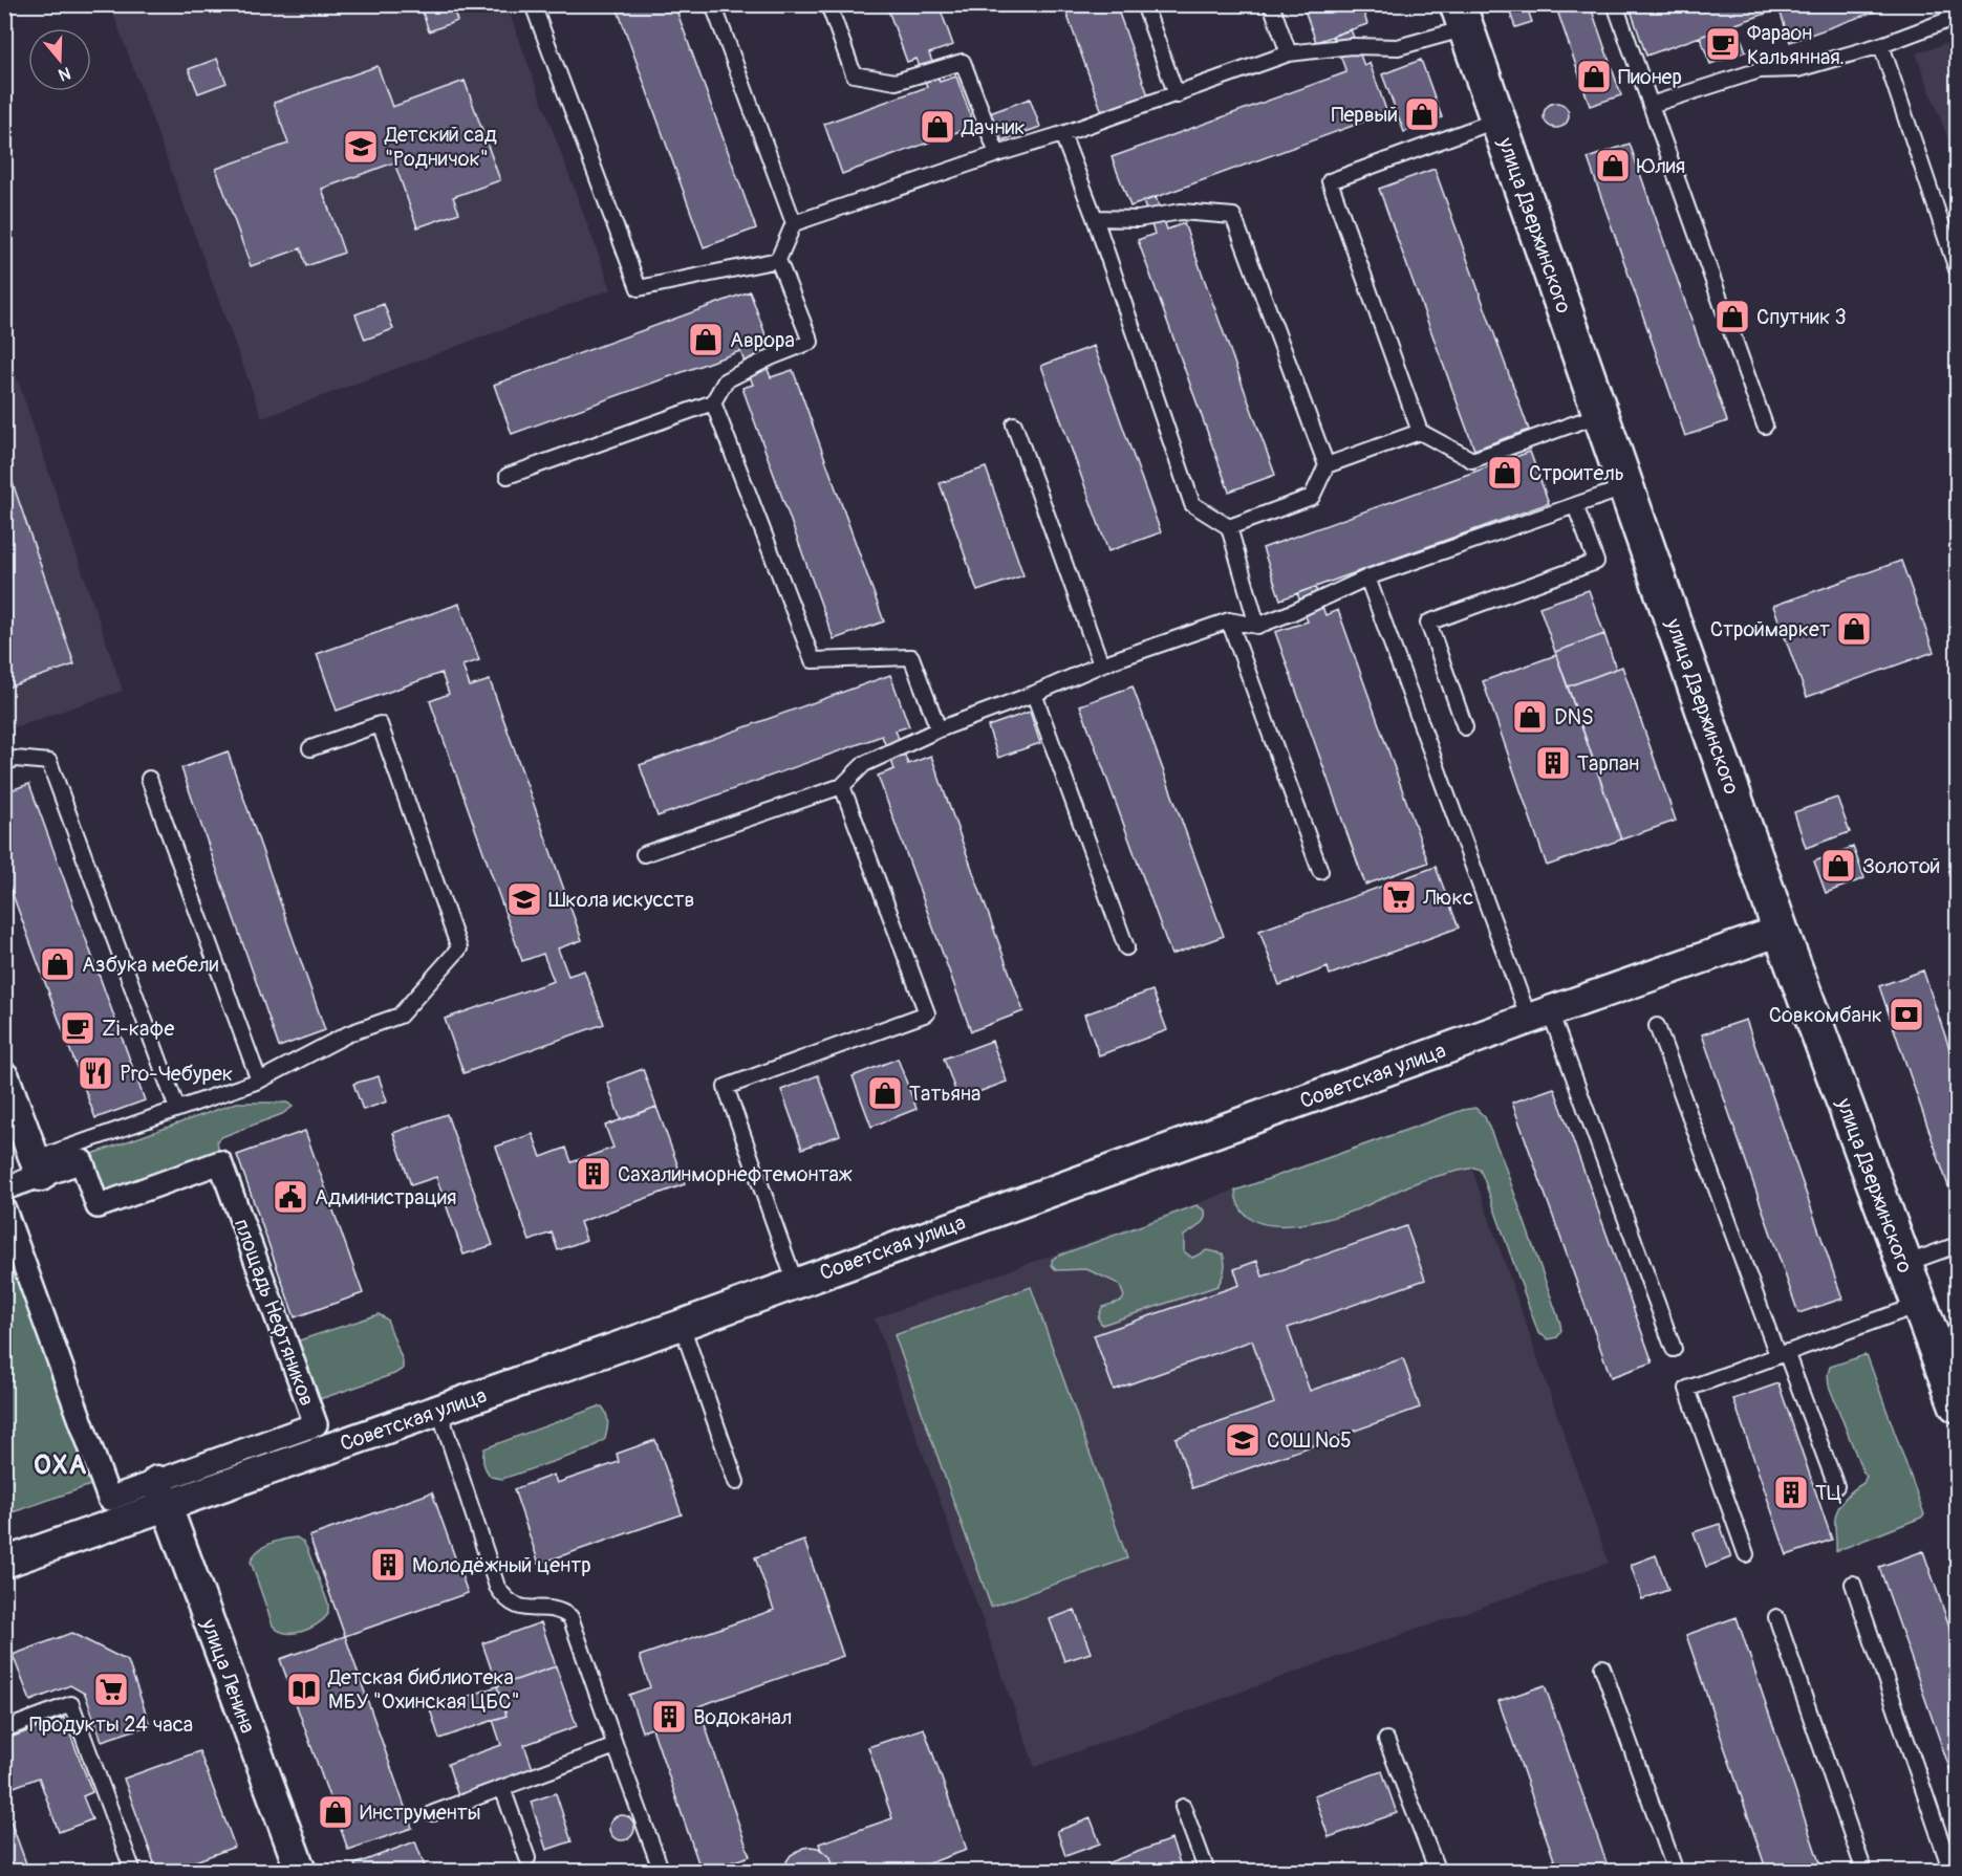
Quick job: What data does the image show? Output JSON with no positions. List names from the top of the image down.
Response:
{
  "streets": {
    "street": [
      "улица Дзержинского",
      "Советская улица",
      "площадь Нефтяников",
      "улица Ленина"
    ]
  },
  "crossings": [
    ["улица Дзержинского", "Советская улица"],
    ["Советская улица", "площадь Нефтяников"],
    ["Советская улица", "улица Ленина"],
    ["площадь Нефтяников", "улица Ленина"]
  ],
  "districts": ["ОХА"],
  "places": {
    "cafe": ["Фараон Кальянная.", "Zi-кафе"],
    "shop": [
      "Пионер",
      "Первый",
      "Дачник",
      "Юлия",
      "Спутник 3",
      "Аврора",
      "Строитель",
      "Строймаркет",
      "DNS",
      "Золотой",
      "Азбука мебели",
      "Татьяна",
      "Инструменты"
    ],
    "school or university": ["Детский сад \"Родничок\"", "Школа искусств", "СОШ №5"],
    "building": [
      "Тарпан",
      "Сахалинморнефтемонтаж",
      "ТЦ",
      "Молодёжный центр",
      "Водоканал"
    ],
    "supermarket": ["Люкс", "Продукты 24 часа"],
    "bank": ["Совкомбанк"],
    "restaurant": ["Pro-Чебурек"],
    "public building": ["Администрация"],
    "library": ["Детская библиотека МБУ \"Охинская ЦБС\""]
  },
  "north": "bottom"
}
